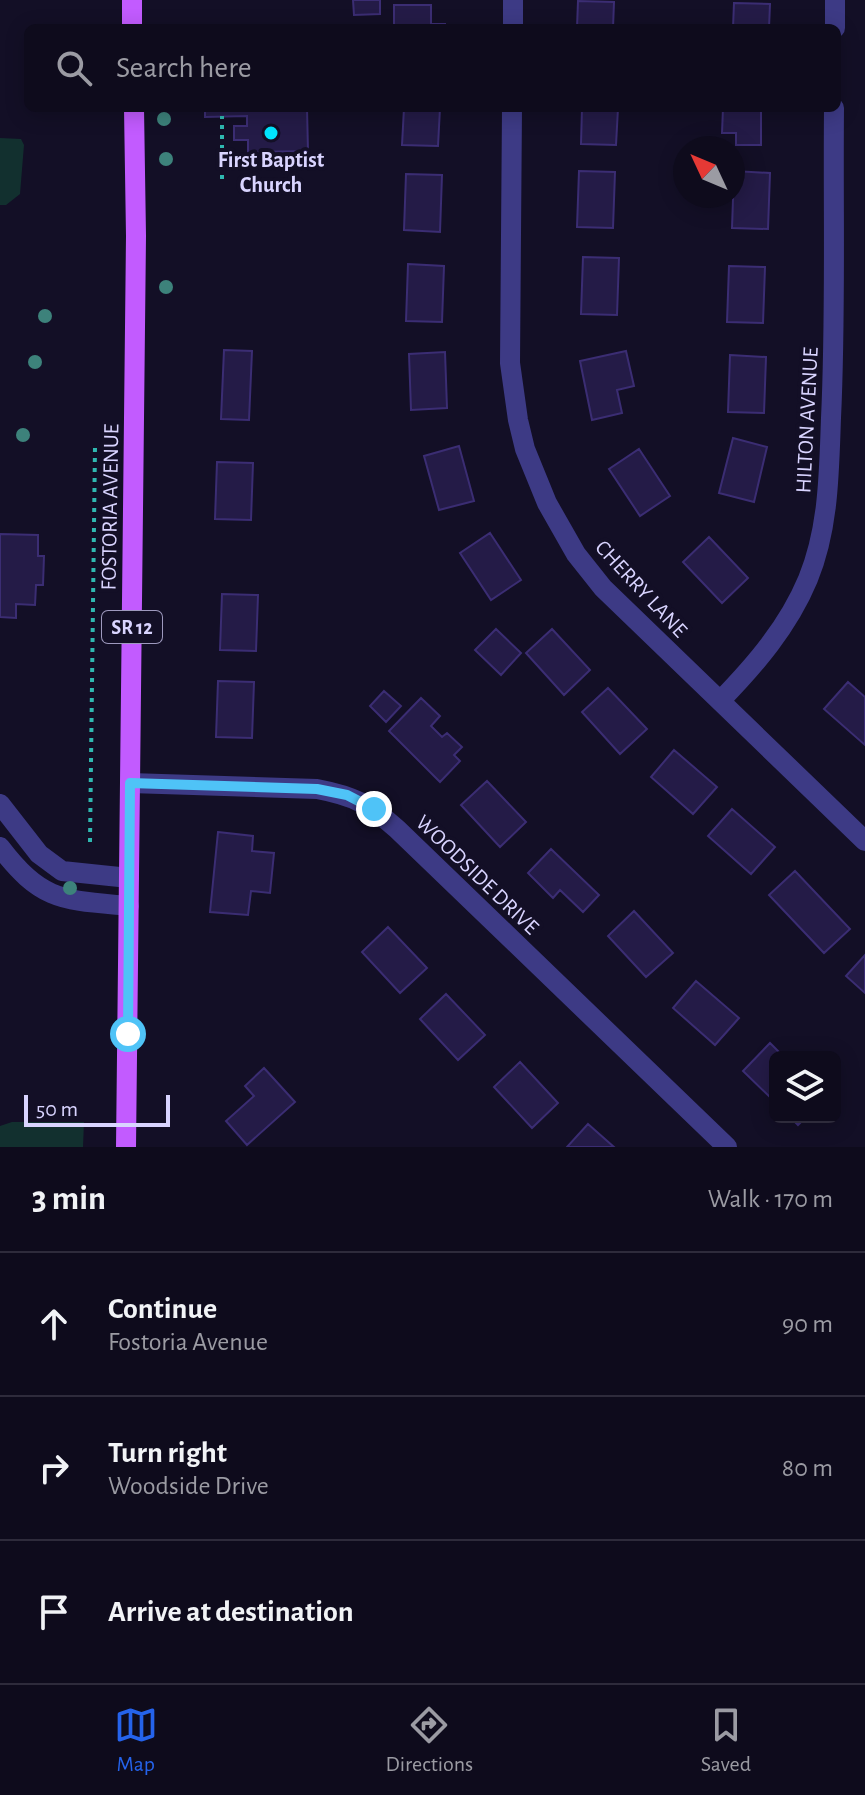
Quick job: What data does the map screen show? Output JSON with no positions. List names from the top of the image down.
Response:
{
  "streets": {
    "main road": ["FOSTORIA AVENUE", "SR 12"],
    "street": ["HILTON AVENUE", "CHERRY LANE", "WOODSIDE DRIVE"]
  },
  "crossings": [
    ["HILTON AVENUE", "CHERRY LANE"],
    ["FOSTORIA AVENUE", "WOODSIDE DRIVE"]
  ],
  "places": ["First Baptist Church"],
  "scale_bar": "50 m",
  "north": "top left",
  "page": {
    "search": "Search here",
    "scale": "50 m",
    "heading": ["3 min", "Walk · 170 m"],
    "list": [
      ["Continue", "Fostoria Avenue", "90 m"],
      ["Turn right", "Woodside Drive", "80 m"],
      "Arrive at destination"
    ],
    "nav": ["Map", "Directions", "Saved"]
  }
}
